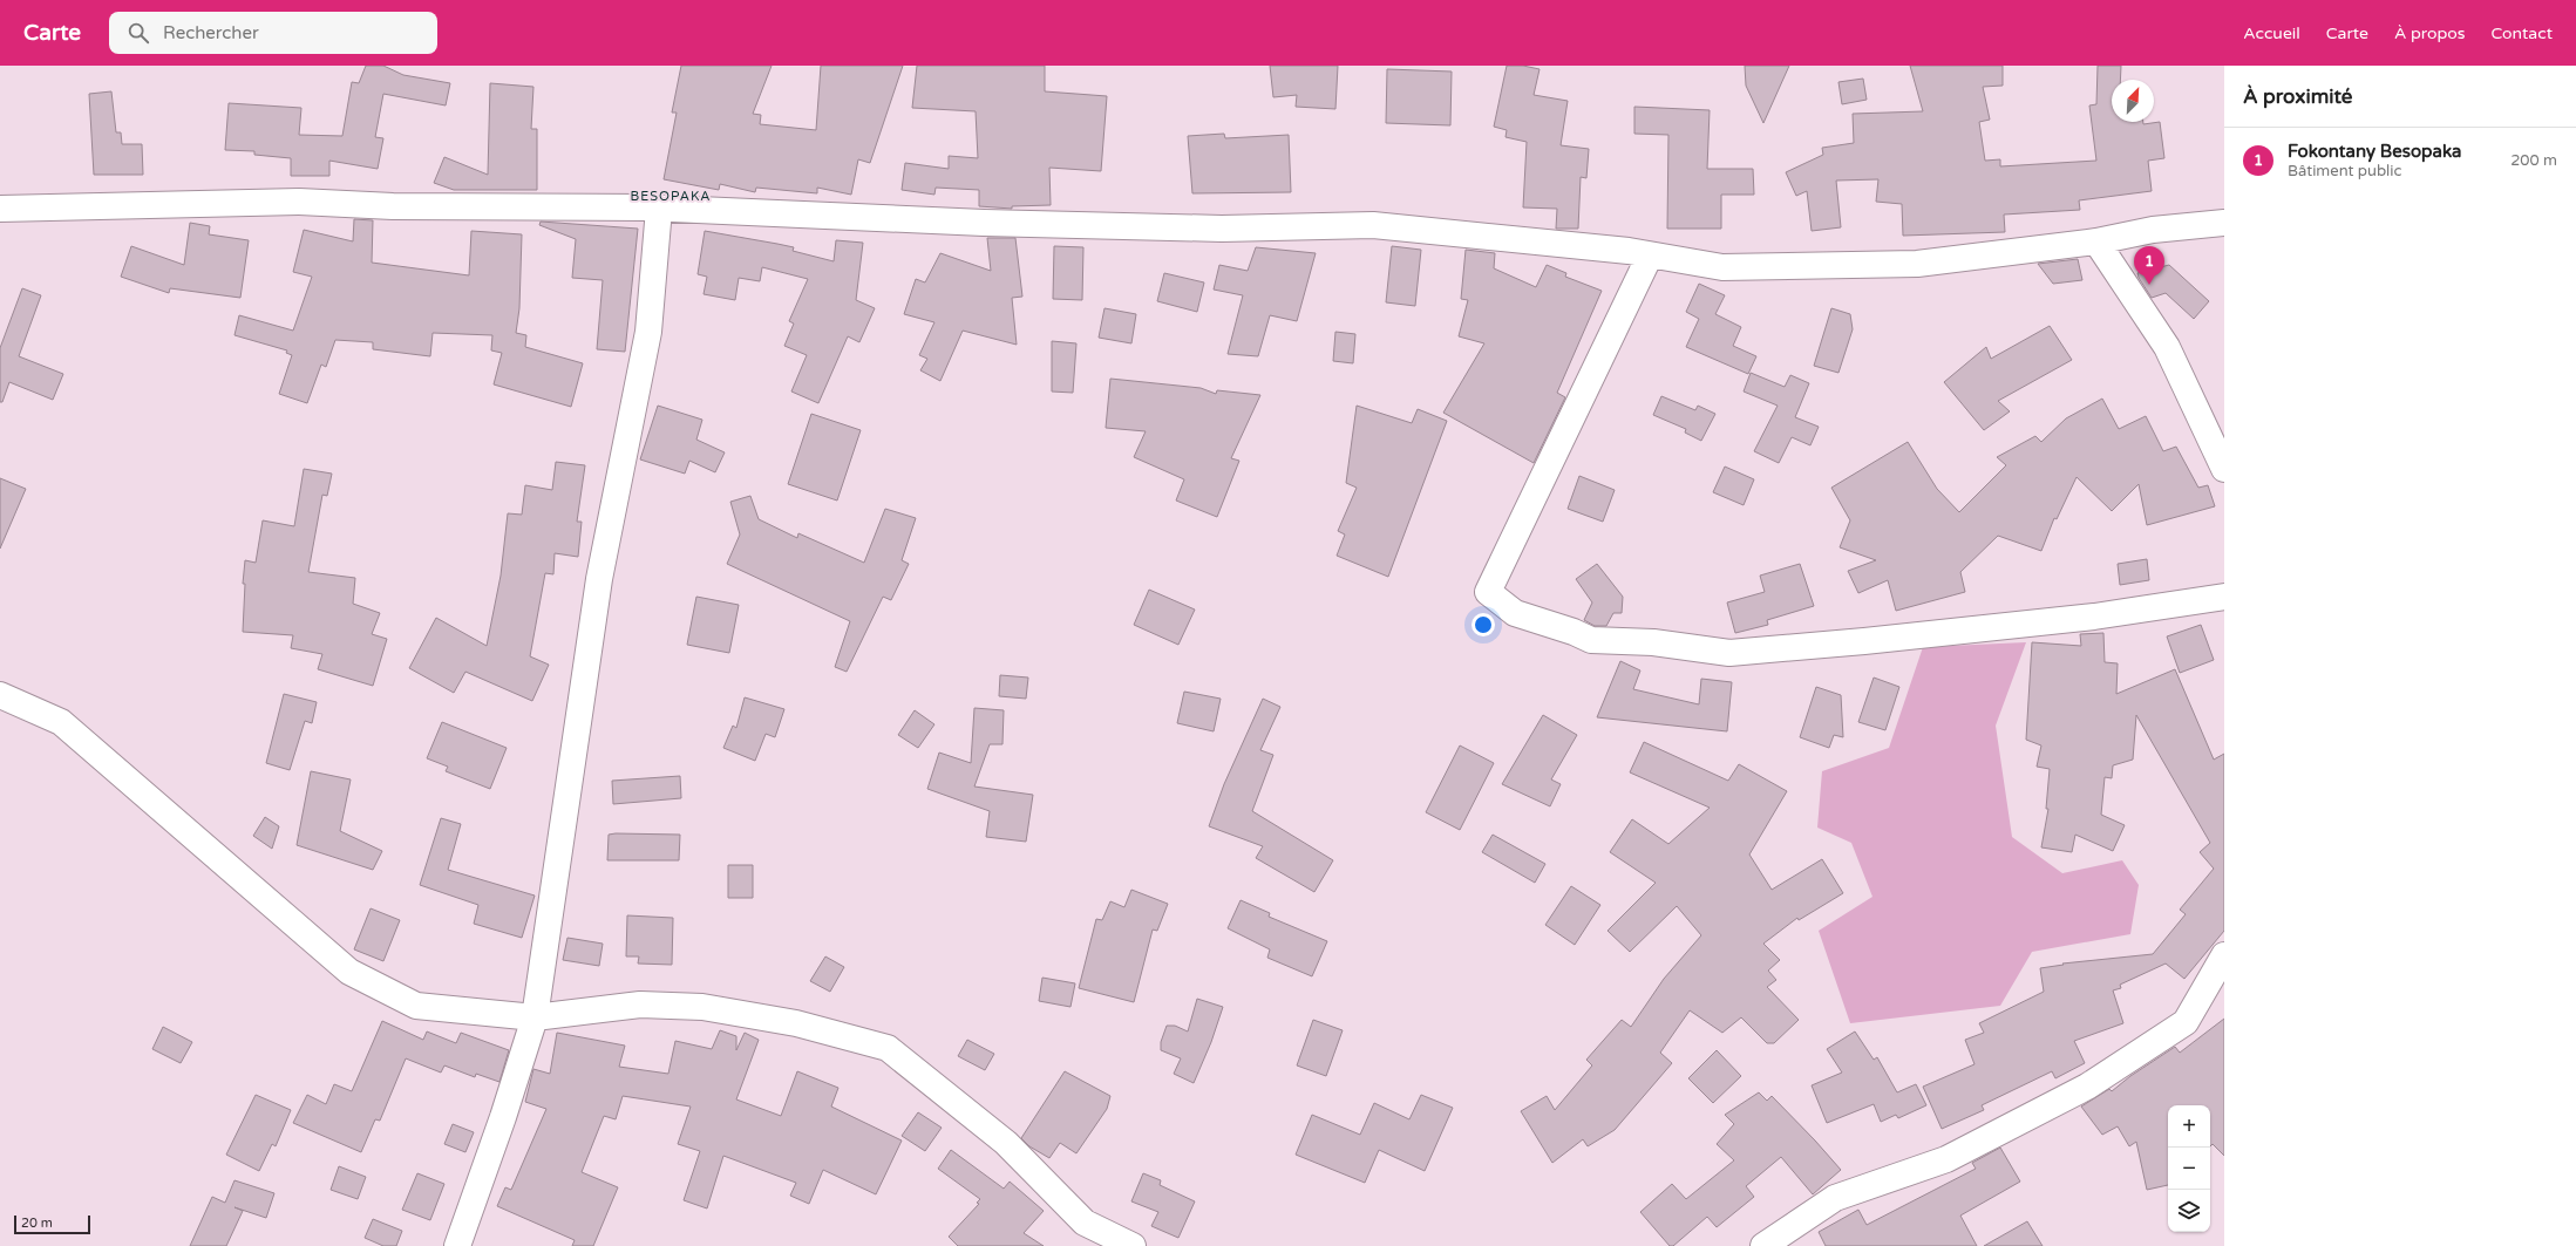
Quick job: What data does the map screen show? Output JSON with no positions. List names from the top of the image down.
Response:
{
  "districts": ["BESOPAKA"],
  "scale_bar": "20 m",
  "north": "top right",
  "page": {
    "header": "Carte",
    "search": "Rechercher",
    "nav": [
      "Accueil",
      "Carte",
      "À propos",
      "Contact"
    ],
    "heading": "À proximité",
    "list": [
      {
        "mark": "1",
        "name": "Fokontany Besopaka",
        "note": "Bâtiment public",
        "value": "200 m"
      }
    ],
    "pins": "1",
    "map_buttons": ["+", "−"],
    "scale": "20 m"
  }
}
